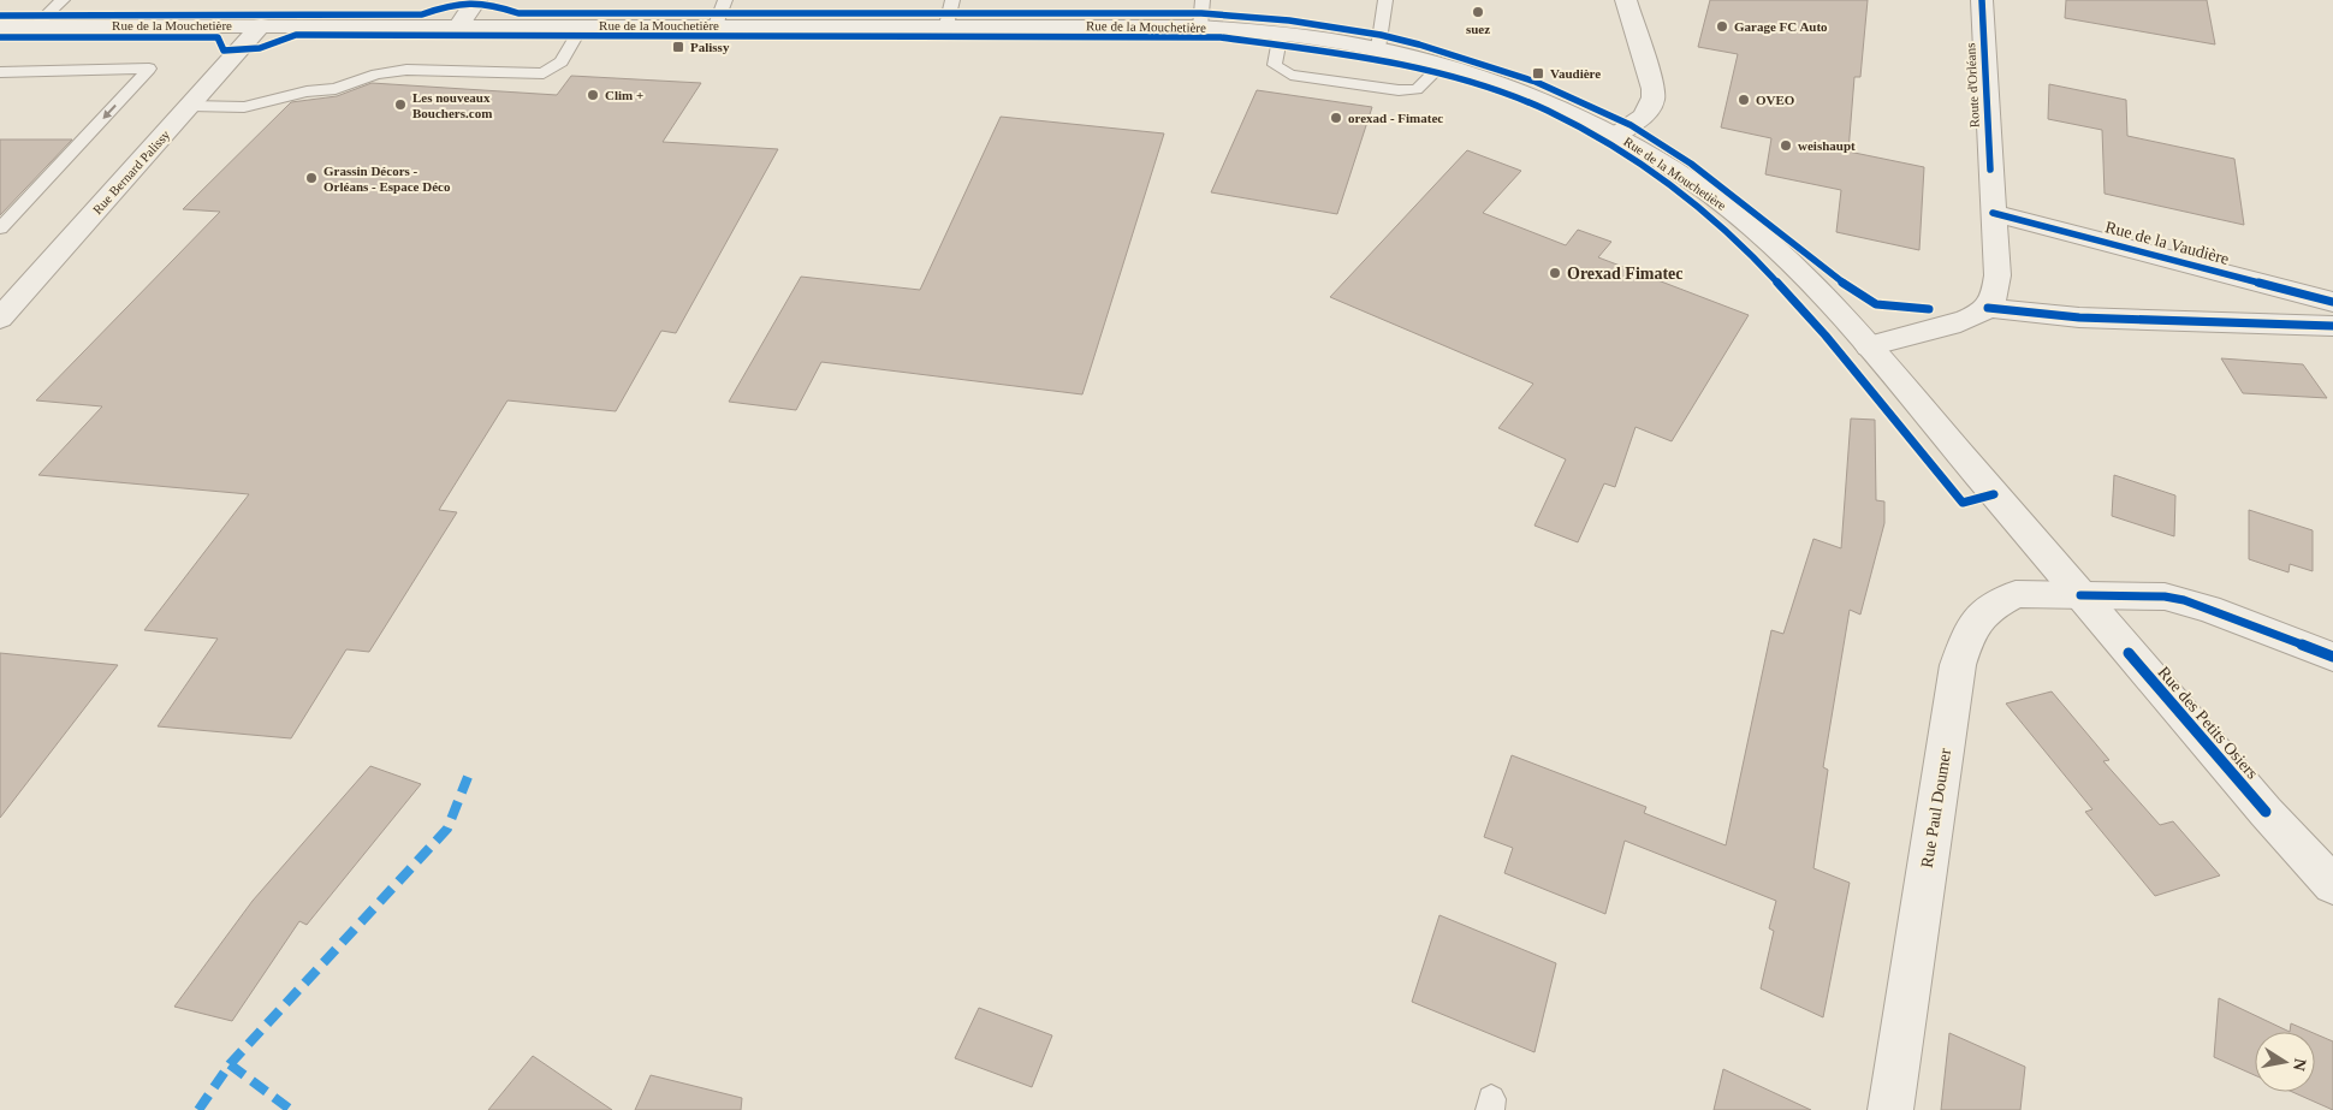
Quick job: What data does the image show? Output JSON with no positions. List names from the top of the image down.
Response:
{
  "streets": {
    "street": [
      "Rue de la Mouchetière",
      "Route d'Orléans",
      "Rue Bernard Palissy",
      "Rue de la Vaudière",
      "Rue des Petits Osiers",
      "Rue Paul Doumer"
    ]
  },
  "crossings": [
    ["Rue de la Mouchetière", "Rue Bernard Palissy"],
    ["Rue de la Mouchetière", "Rue des Petits Osiers"],
    ["Rue de la Mouchetière", "Rue Paul Doumer"],
    ["Route d'Orléans", "Rue de la Vaudière"],
    ["Rue des Petits Osiers", "Rue Paul Doumer"]
  ],
  "places": {
    "other": [
      "suez",
      "Garage FC Auto",
      "Clim +",
      "OVEO",
      "Les nouveaux Bouchers.com",
      "orexad - Fimatec",
      "weishaupt",
      "Grassin Décors - Orléans - Espace Déco",
      "Orexad Fimatec"
    ],
    "transit": ["Palissy", "Vaudière"]
  },
  "north": "right"
}
